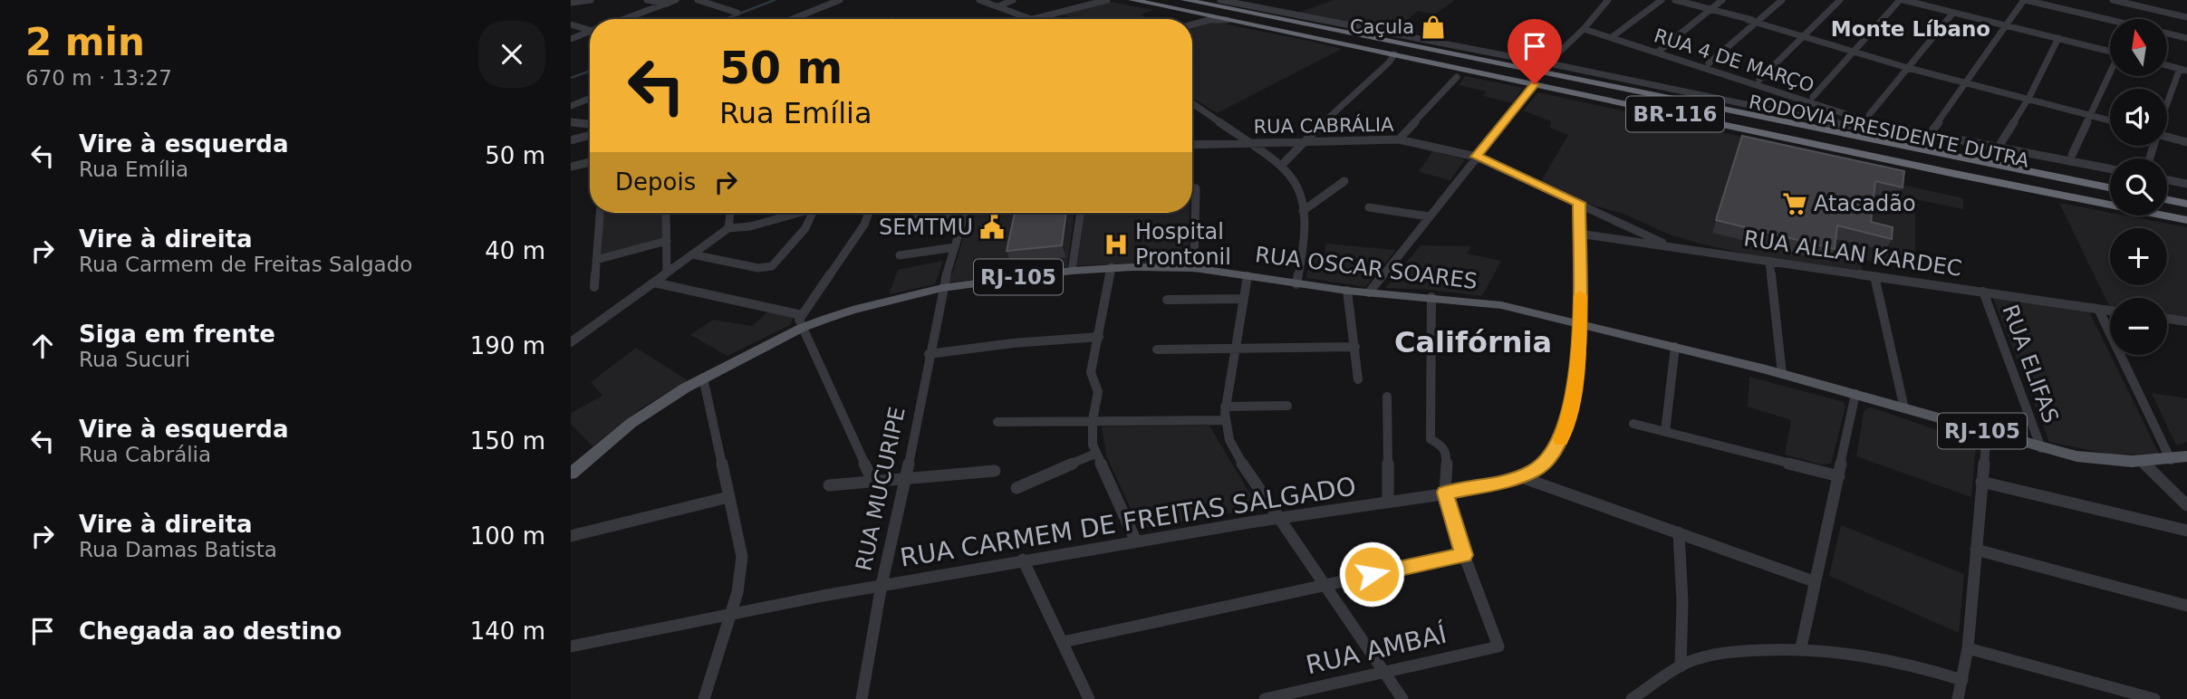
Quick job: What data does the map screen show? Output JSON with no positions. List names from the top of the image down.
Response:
{
  "streets": {
    "highway": ["BR-116", "RODOVIA PRESIDENTE DUTRA"],
    "main road": ["RUA OSCAR SOARES", "RJ-105"],
    "street": [
      "RUA 4 DE MARÇO",
      "RUA CABRÁLIA",
      "RUA ALLAN KARDEC",
      "RUA ELIFAS",
      "RUA MUCURIPE",
      "RUA CARMEM DE FREITAS SALGADO",
      "RUA AMBAÍ"
    ]
  },
  "crossings": [
    ["RUA CABRÁLIA", "RUA ALLAN KARDEC"],
    ["RUA CABRÁLIA", "RUA CARMEM DE FREITAS SALGADO"],
    ["RUA ALLAN KARDEC", "RUA ELIFAS"],
    ["RUA ALLAN KARDEC", "RUA CARMEM DE FREITAS SALGADO"],
    ["RUA OSCAR SOARES", "RUA ELIFAS"],
    ["RUA OSCAR SOARES", "RUA MUCURIPE"],
    ["RUA OSCAR SOARES", "RUA CARMEM DE FREITAS SALGADO"],
    ["RUA MUCURIPE", "RUA CARMEM DE FREITAS SALGADO"]
  ],
  "districts": ["Monte Líbano", "Califórnia"],
  "places": {
    "shop": ["Caçula"],
    "supermarket": ["Atacadão"],
    "public building": ["SEMTMU"],
    "hospital": ["Hospital Prontonil"]
  },
  "north": "top",
  "page": {
    "heading": ["2 min", "670 m · 13:27"],
    "map_buttons": ["+", "−"],
    "turn": ["50 m", "Rua Emília"],
    "list": [
      {
        "name": "Vire à esquerda",
        "note": "Rua Emília",
        "value": "50 m"
      },
      {
        "name": "Vire à direita",
        "note": "Rua Carmem de Freitas Salgado",
        "value": "40 m"
      },
      {
        "name": "Siga em frente",
        "note": "Rua Sucuri",
        "value": "190 m"
      },
      {
        "name": "Vire à esquerda",
        "note": "Rua Cabrália",
        "value": "150 m"
      },
      {
        "name": "Vire à direita",
        "note": "Rua Damas Batista",
        "value": "100 m"
      },
      {
        "name": "Chegada ao destino",
        "value": "140 m"
      }
    ],
    "then": "Depois"
  }
}
